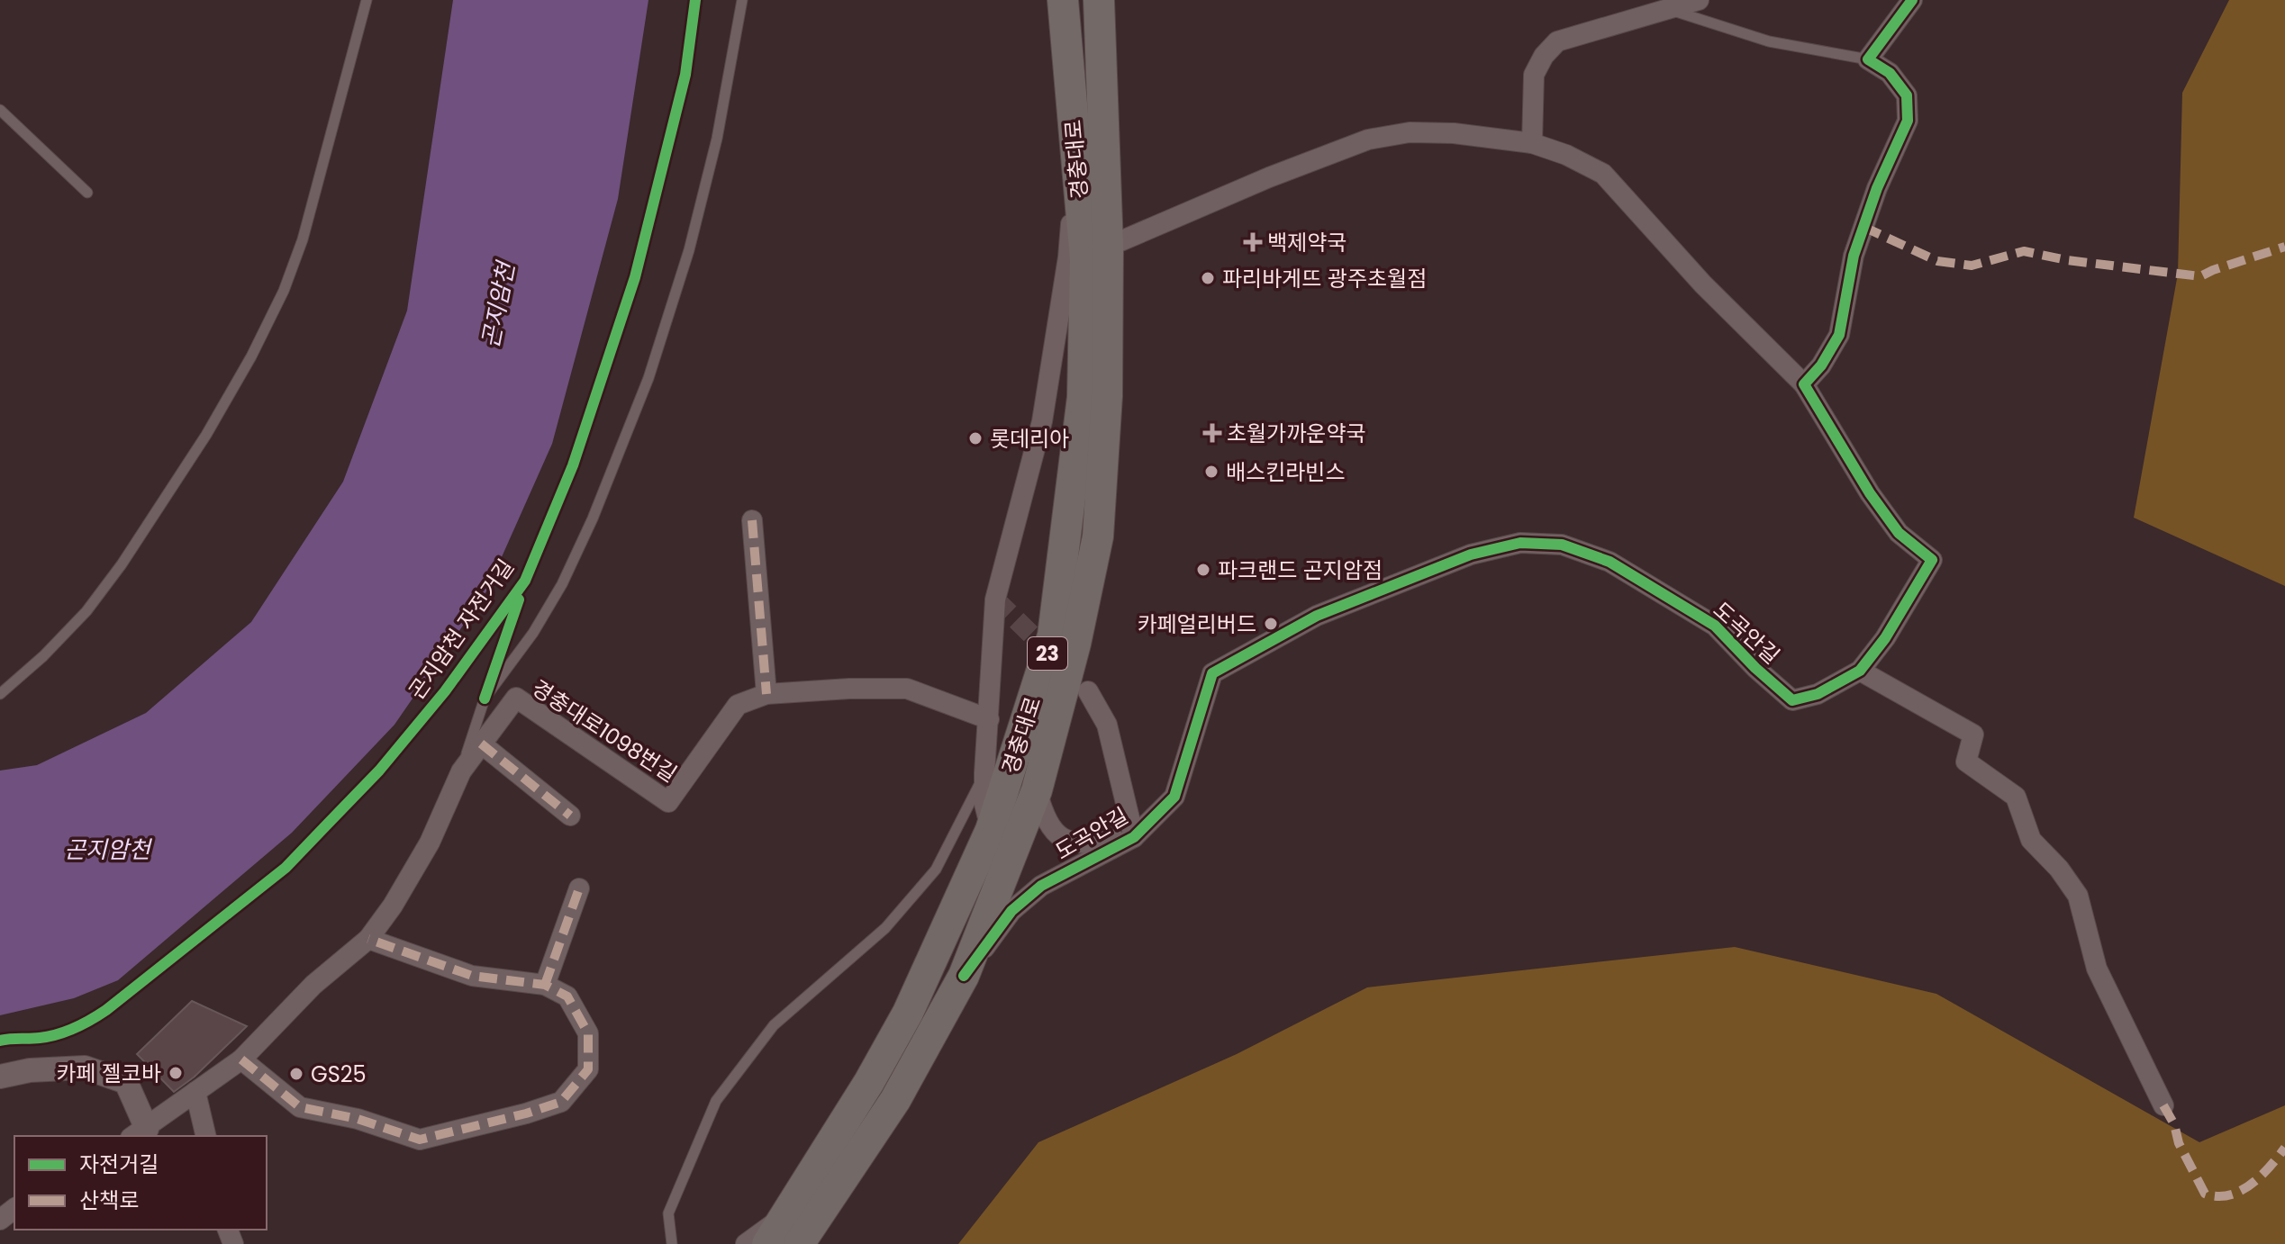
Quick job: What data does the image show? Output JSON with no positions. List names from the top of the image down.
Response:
{
  "streets": {
    "main road": ["경충대로", "23"],
    "street": ["도곡안길", "경충대로1098번길"],
    "cycle path": ["곤지암천 자전거길"]
  },
  "crossings": [
    ["경충대로", "도곡안길"]
  ],
  "water": ["곤지암천"],
  "places": {
    "health": ["백제약국", "초월가까운약국"],
    "other": [
      "파리바게뜨 광주초월점",
      "롯데리아",
      "배스킨라빈스",
      "파크랜드 곤지암점",
      "카페얼리버드",
      "카페 젤코바",
      "GS25"
    ]
  },
  "legend": ["자전거길", "산책로"]
}
